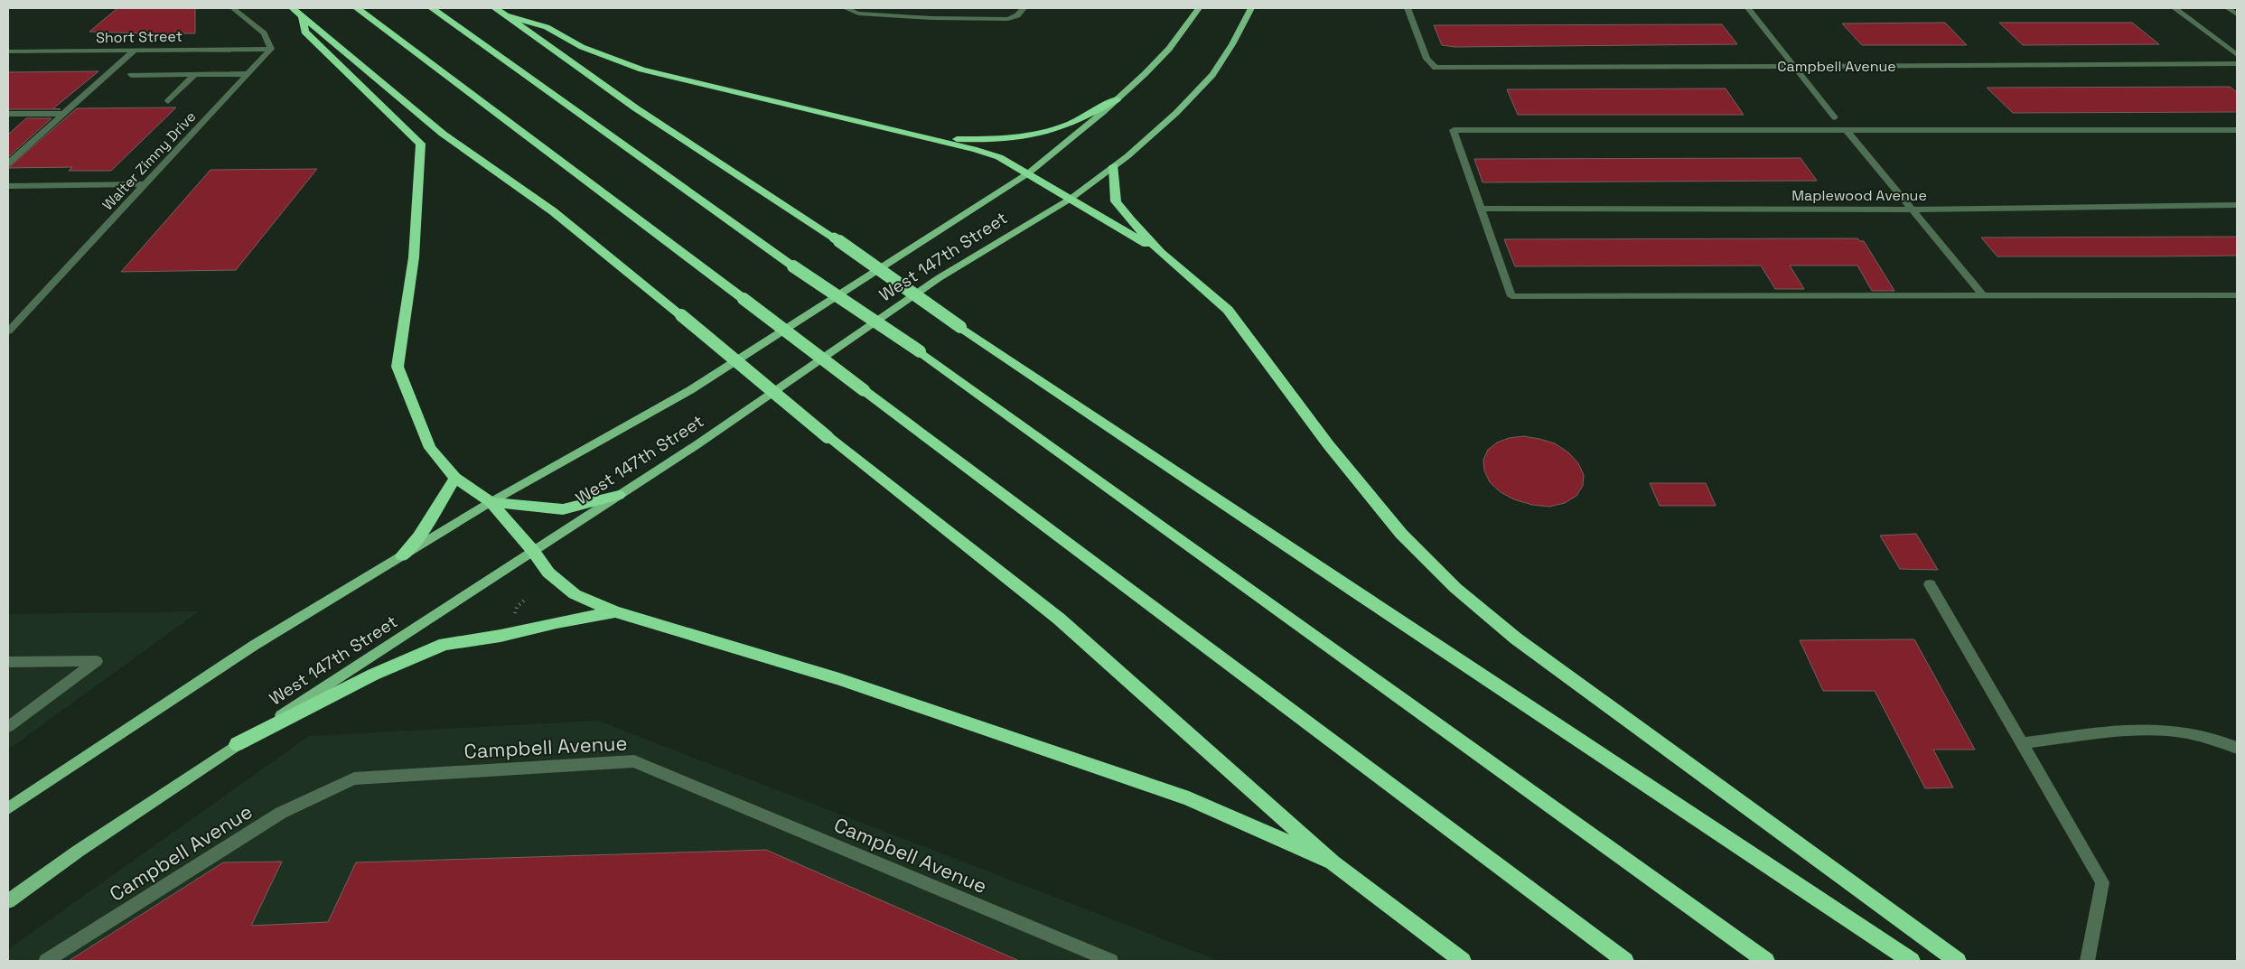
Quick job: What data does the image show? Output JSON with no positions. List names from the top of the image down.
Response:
{
  "streets": {
    "main road": ["West 147th Street"],
    "street": [
      "Short Street",
      "Campbell Avenue",
      "Walter Zimny Drive",
      "Maplewood Avenue"
    ]
  },
  "crossings": [
    ["Short Street", "Walter Zimny Drive"]
  ]
}
